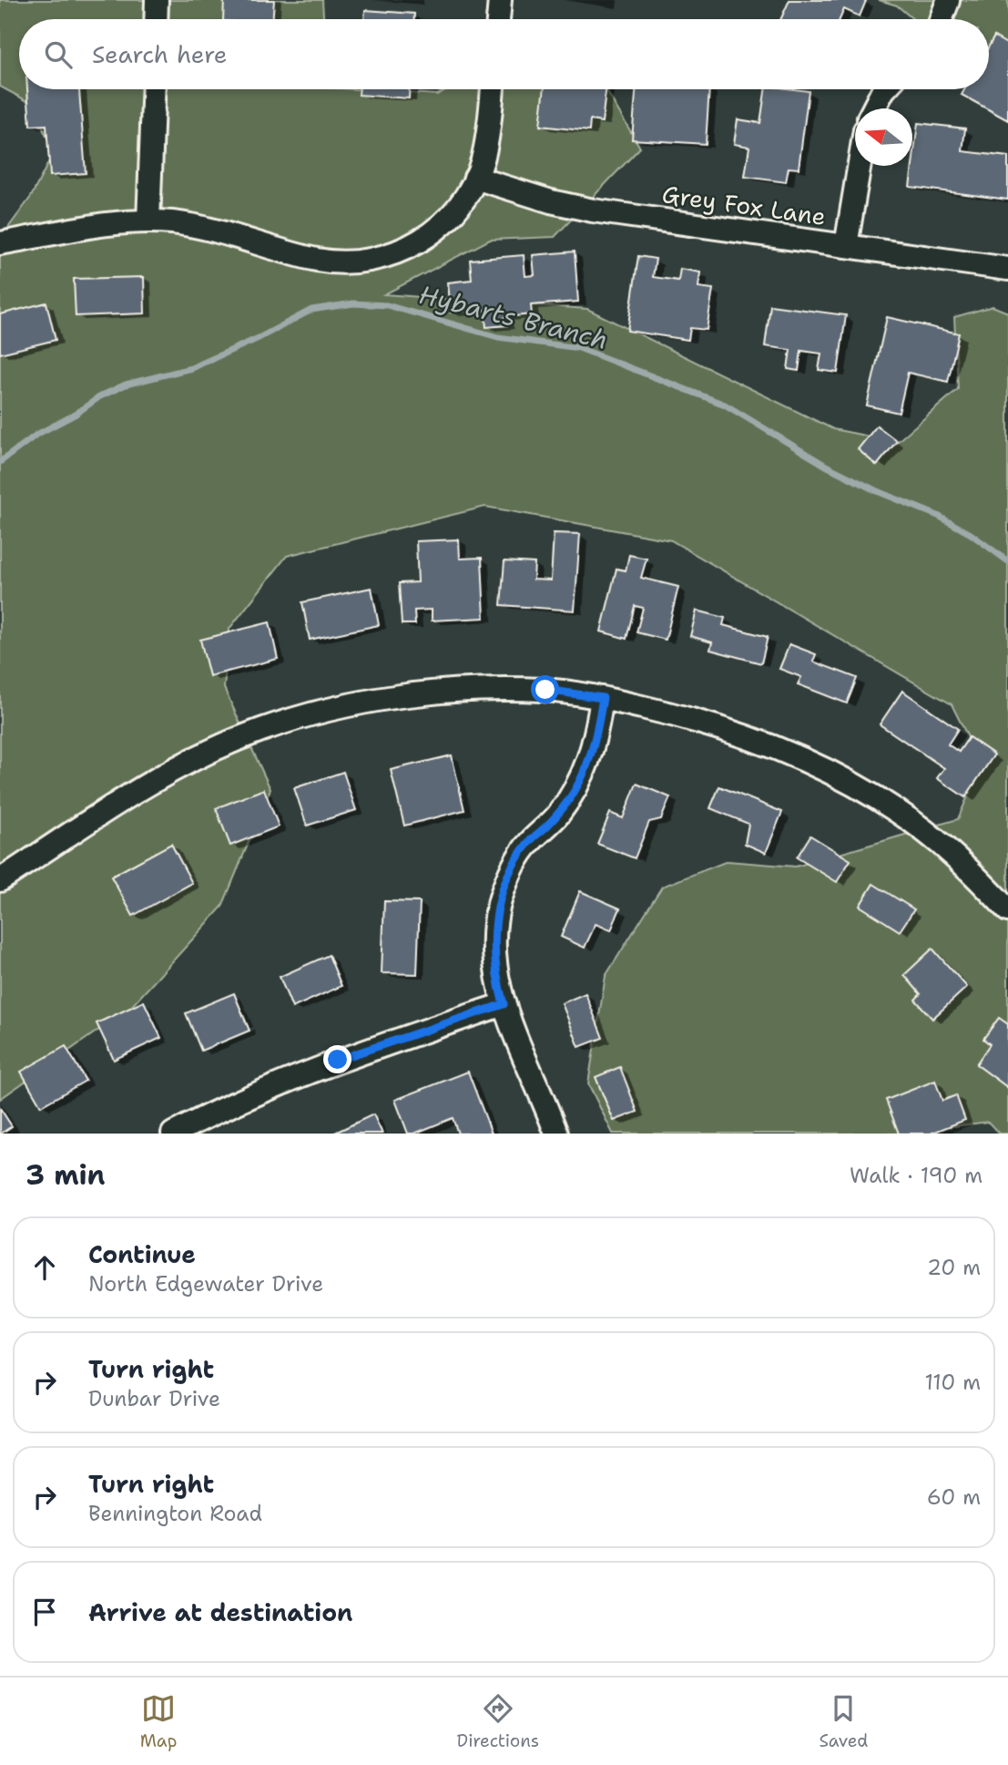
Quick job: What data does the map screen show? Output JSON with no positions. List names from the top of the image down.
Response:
{
  "streets": {
    "street": ["Grey Fox Lane"]
  },
  "water": ["Hybarts Branch"],
  "north": "left",
  "page": {
    "search": "Search here",
    "heading": ["3 min", "Walk · 190 m"],
    "list": [
      ["Continue", "North Edgewater Drive", "20 m"],
      ["Turn right", "Dunbar Drive", "110 m"],
      ["Turn right", "Bennington Road", "60 m"],
      "Arrive at destination"
    ],
    "nav": ["Map", "Directions", "Saved"]
  }
}
